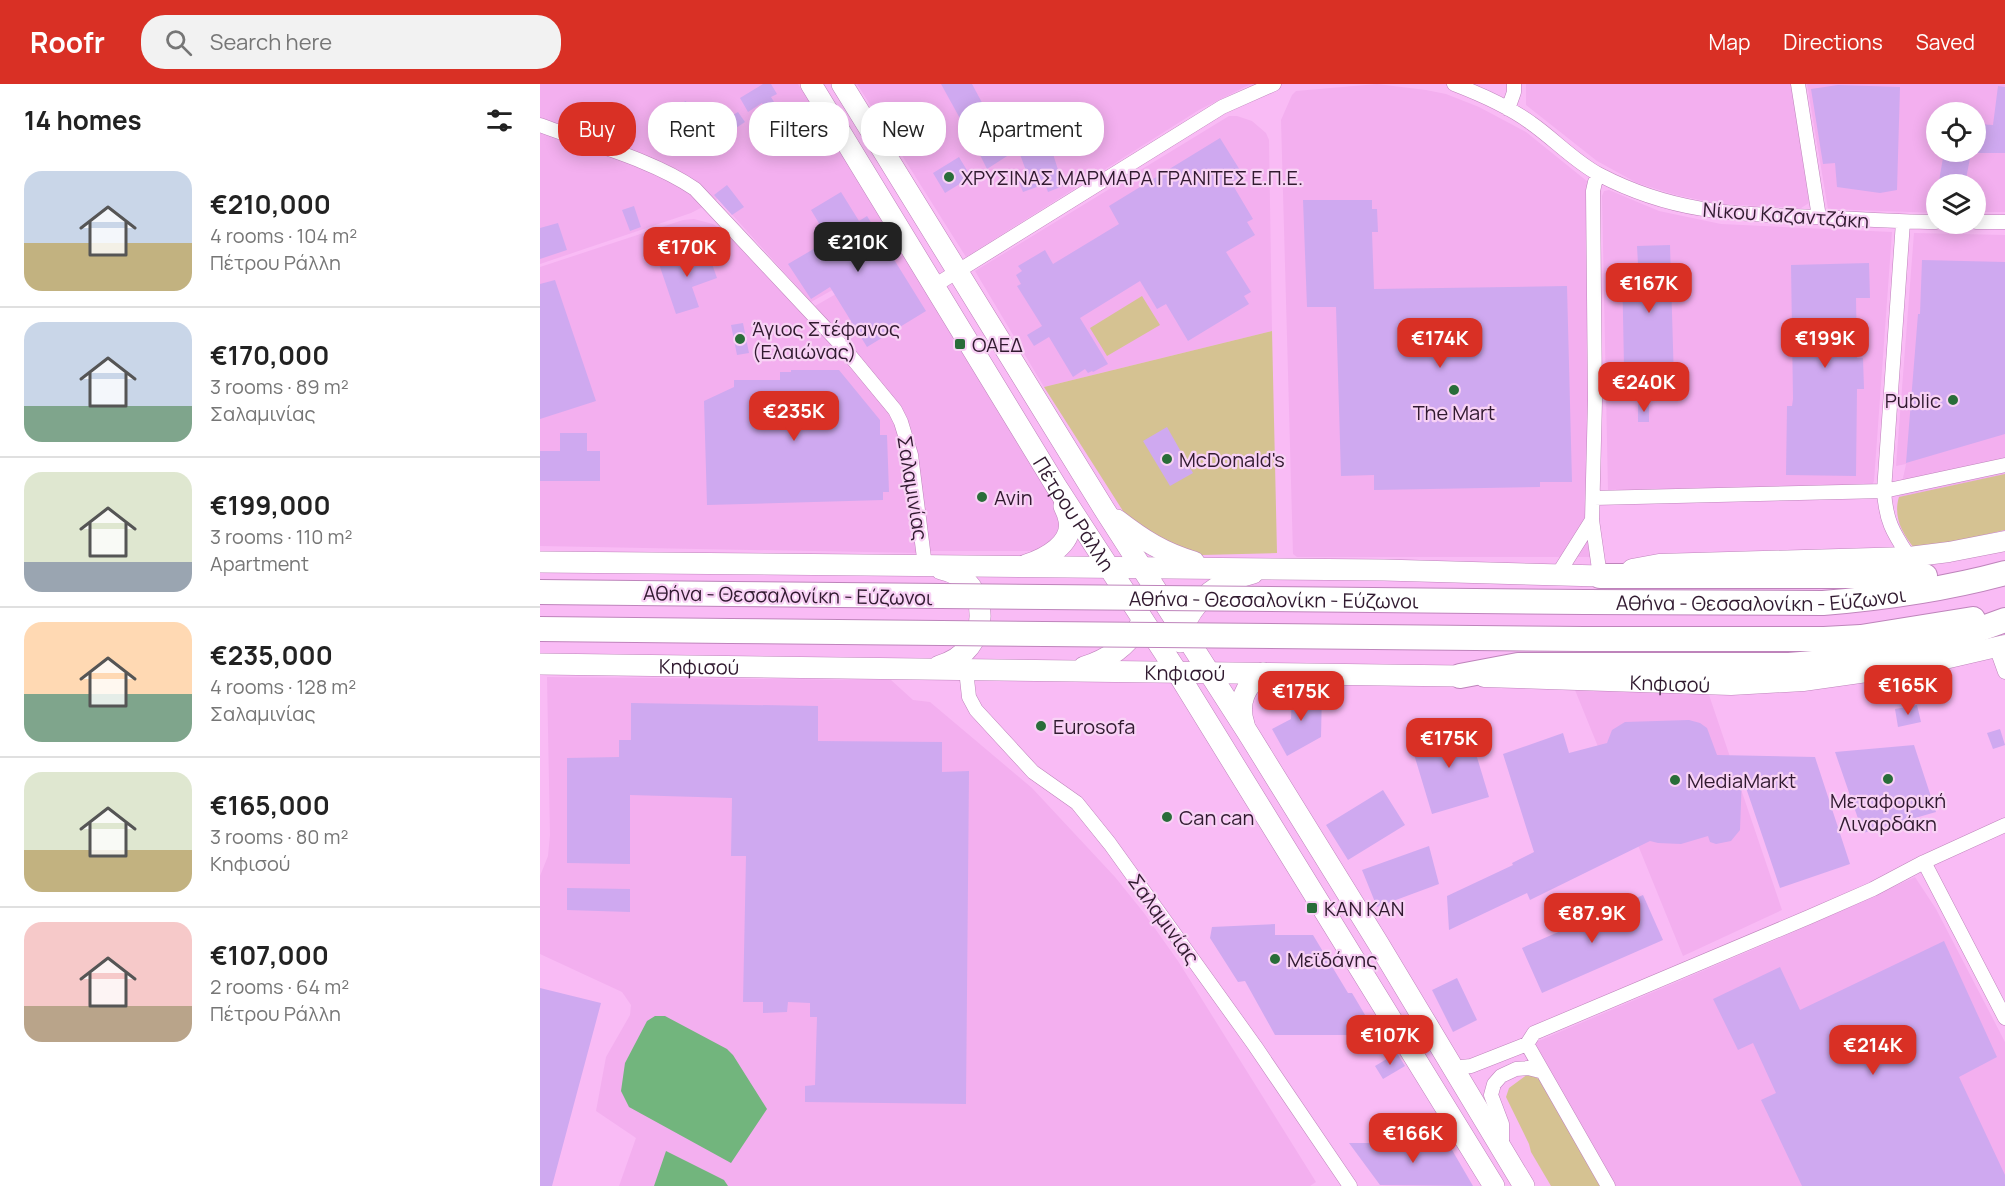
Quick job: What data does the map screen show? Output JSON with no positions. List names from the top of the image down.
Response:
{
  "streets": {
    "highway": ["Αθήνα - Θεσσαλονίκη - Εύζωνοι"],
    "main road": ["Πέτρου Ράλλη", "Κηφισού"],
    "street": ["Νίκου Καζαντζάκη", "Σαλαμινίας"]
  },
  "crossings": [
    ["Σαλαμινίας", "Κηφισού"],
    ["Πέτρου Ράλλη", "Κηφισού"]
  ],
  "places": {
    "other": [
      "ΧΡΥΣΙΝΑΣ ΜΑΡΜΑΡΑ ΓΡΑΝΙΤΕΣ Ε.Π.Ε.",
      "Άγιος Στέφανος (Ελαιώνας)",
      "The Mart",
      "Public",
      "McDonald's",
      "Avin",
      "Eurosofa",
      "Μεταφορική Λιναρδάκη",
      "MediaMarkt",
      "Can can",
      "Μεϊδάνης"
    ],
    "transit": ["ΟΑΕΔ", "ΚΑΝ ΚΑΝ"]
  },
  "page": {
    "header": "Roofr",
    "search": "Search here",
    "nav": ["Map", "Directions", "Saved"],
    "heading": "14 homes",
    "chip": [
      "Buy",
      "Rent",
      "Filters",
      "New",
      "Apartment"
    ],
    "list": [
      {
        "name": "€210,000",
        "note": "4 rooms · 104 m² · Πέτρου Ράλλη"
      },
      {
        "name": "€170,000",
        "note": "3 rooms · 89 m² · Σαλαμινίας"
      },
      {
        "name": "€199,000",
        "note": "3 rooms · 110 m² · Apartment"
      },
      {
        "name": "€235,000",
        "note": "4 rooms · 128 m² · Σαλαμινίας"
      },
      {
        "name": "€165,000",
        "note": "3 rooms · 80 m² · Κηφισού"
      },
      {
        "name": "€107,000",
        "note": "2 rooms · 64 m² · Πέτρου Ράλλη"
      }
    ],
    "price": [
      "€210K",
      "€170K",
      "€167K",
      "€174K",
      "€199K",
      "€240K",
      "€235K",
      "€165K",
      "€175K",
      "€175K",
      "€87.9K",
      "€107K",
      "€214K",
      "€166K"
    ]
  }
}
